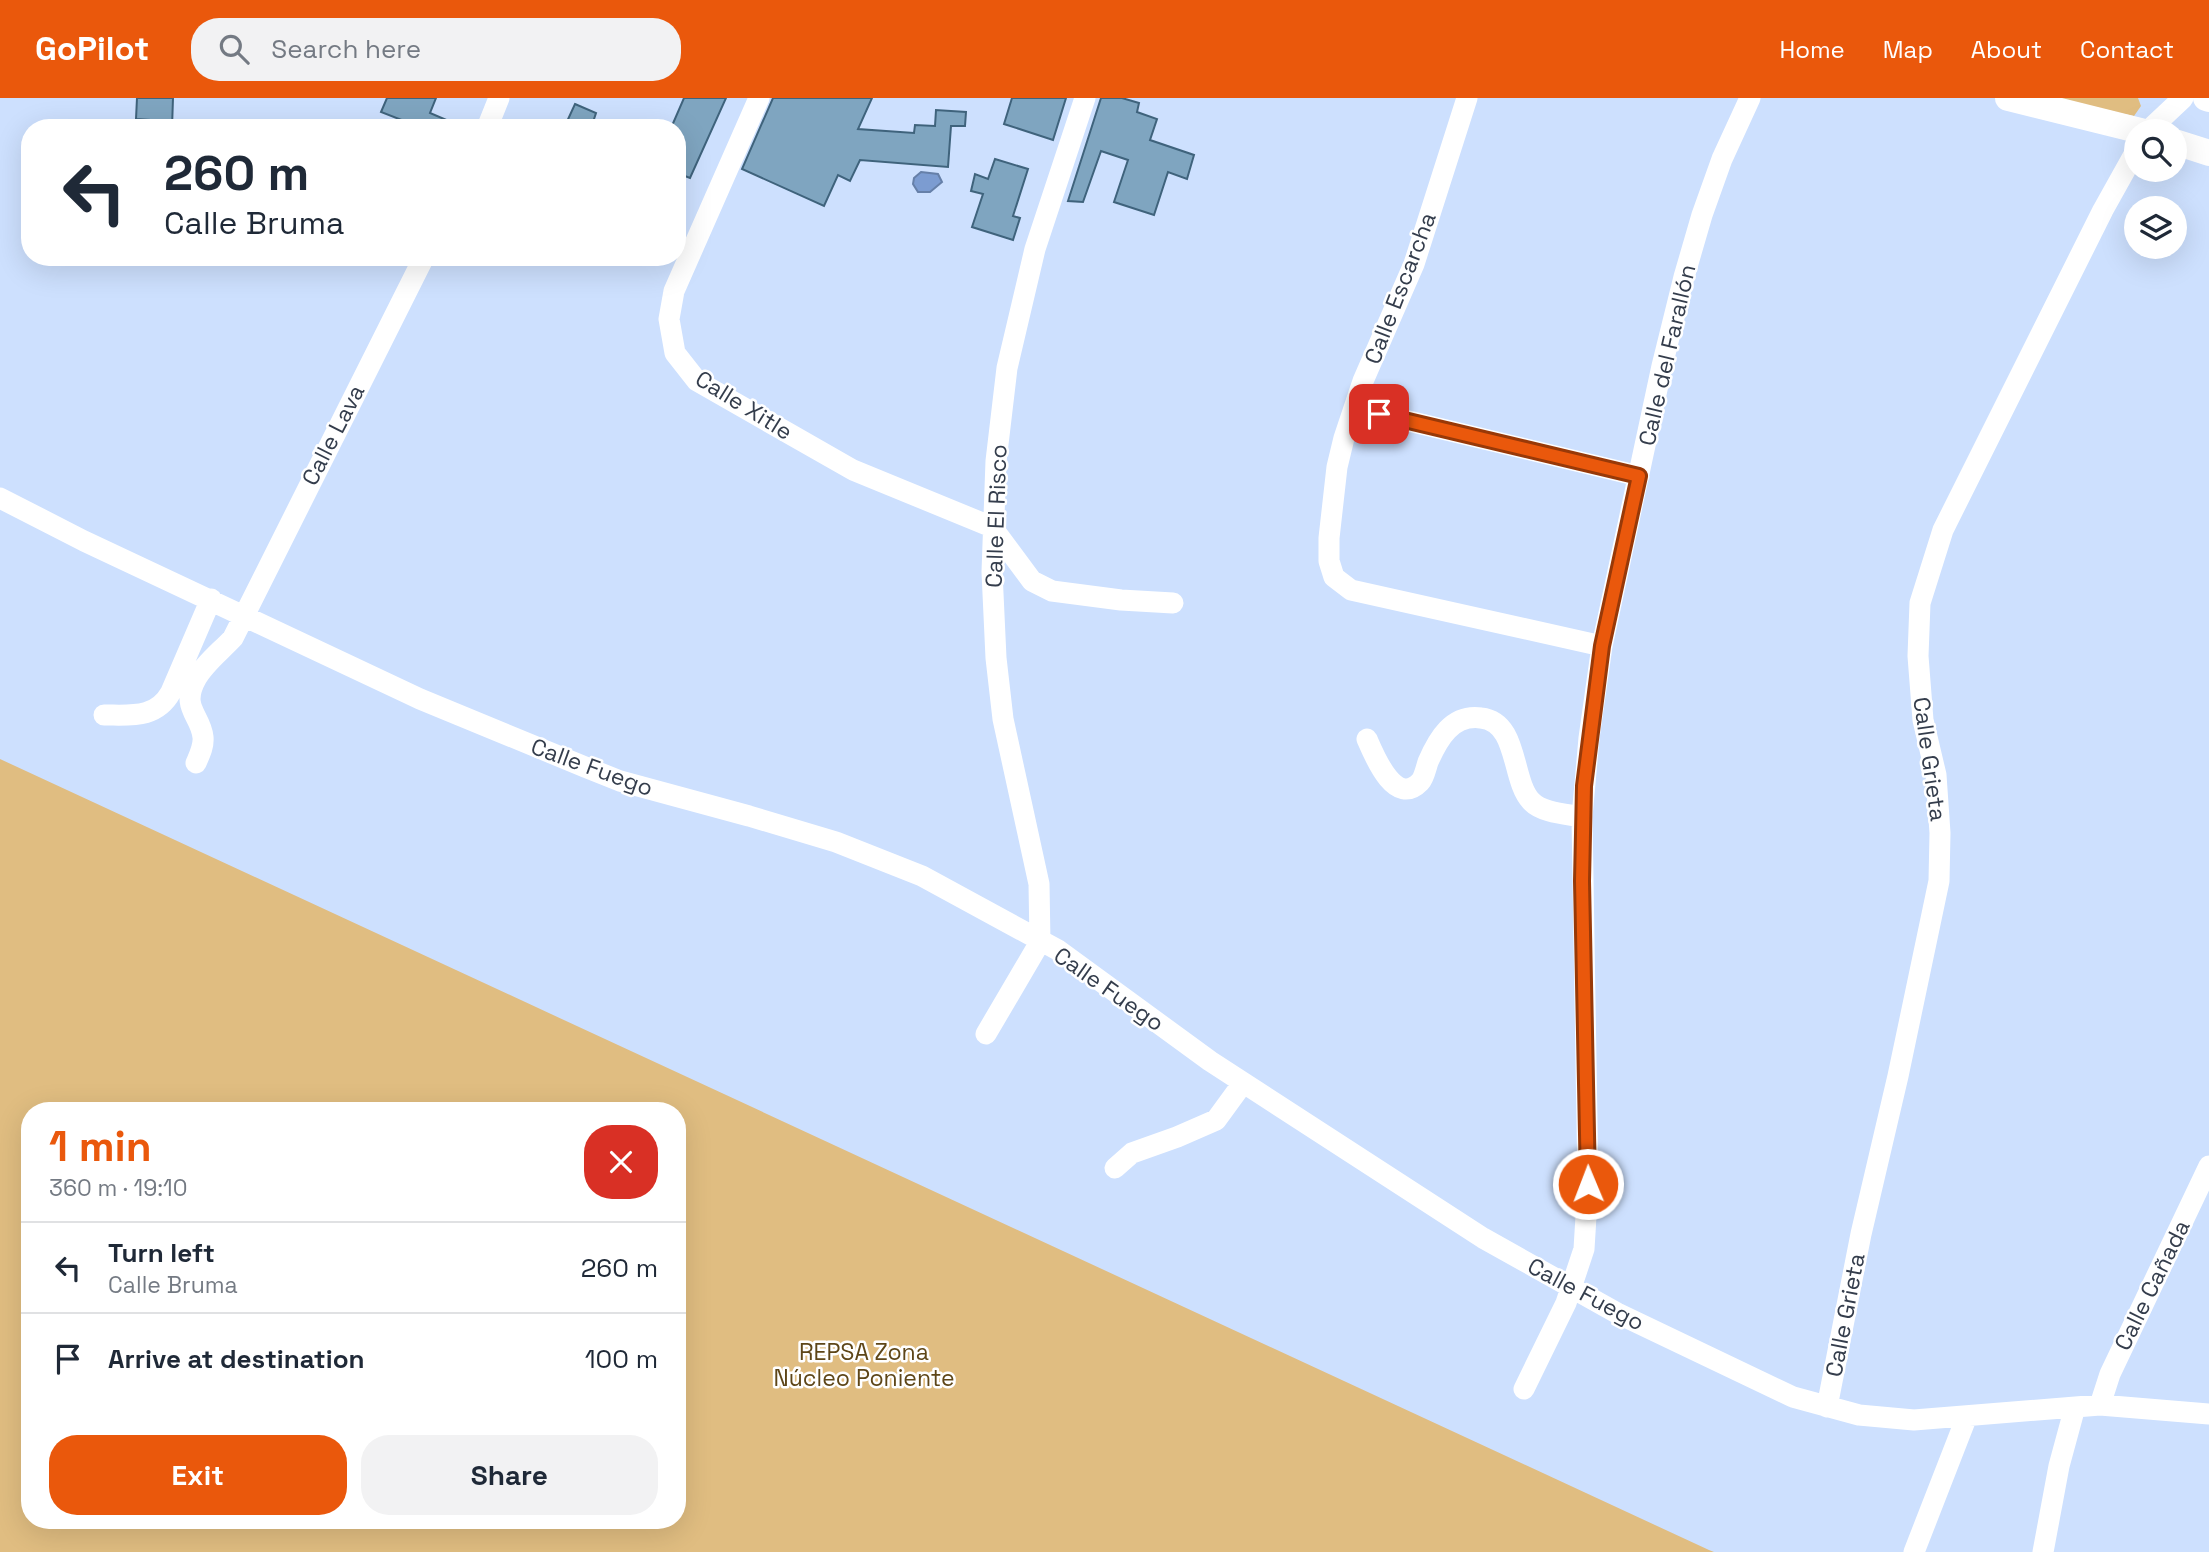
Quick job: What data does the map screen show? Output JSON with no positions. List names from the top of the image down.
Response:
{
  "streets": {
    "street": [
      "Calle Escarcha",
      "Calle del Farallón",
      "Calle Xitle",
      "Calle Lava",
      "Calle El Risco",
      "Calle Grieta",
      "Calle Fuego",
      "Calle Cañada"
    ]
  },
  "crossings": [
    ["Calle Escarcha", "Calle del Farallón"],
    ["Calle del Farallón", "Calle Fuego"],
    ["Calle Xitle", "Calle El Risco"],
    ["Calle Lava", "Calle Fuego"],
    ["Calle El Risco", "Calle Fuego"],
    ["Calle Grieta", "Calle Fuego"],
    ["Calle Fuego", "Calle Cañada"]
  ],
  "parks": ["REPSA Zona Núcleo Poniente"],
  "page": {
    "header": "GoPilot",
    "search": "Search here",
    "nav": [
      "Home",
      "Map",
      "About",
      "Contact"
    ],
    "turn": ["260 m", "Calle Bruma"],
    "heading": ["1 min", "360 m · 19:10"],
    "list": [
      {
        "name": "Turn left",
        "note": "Calle Bruma",
        "value": "260 m"
      },
      {
        "name": "Arrive at destination",
        "value": "100 m"
      }
    ],
    "buttons": ["Exit", "Share"]
  }
}
